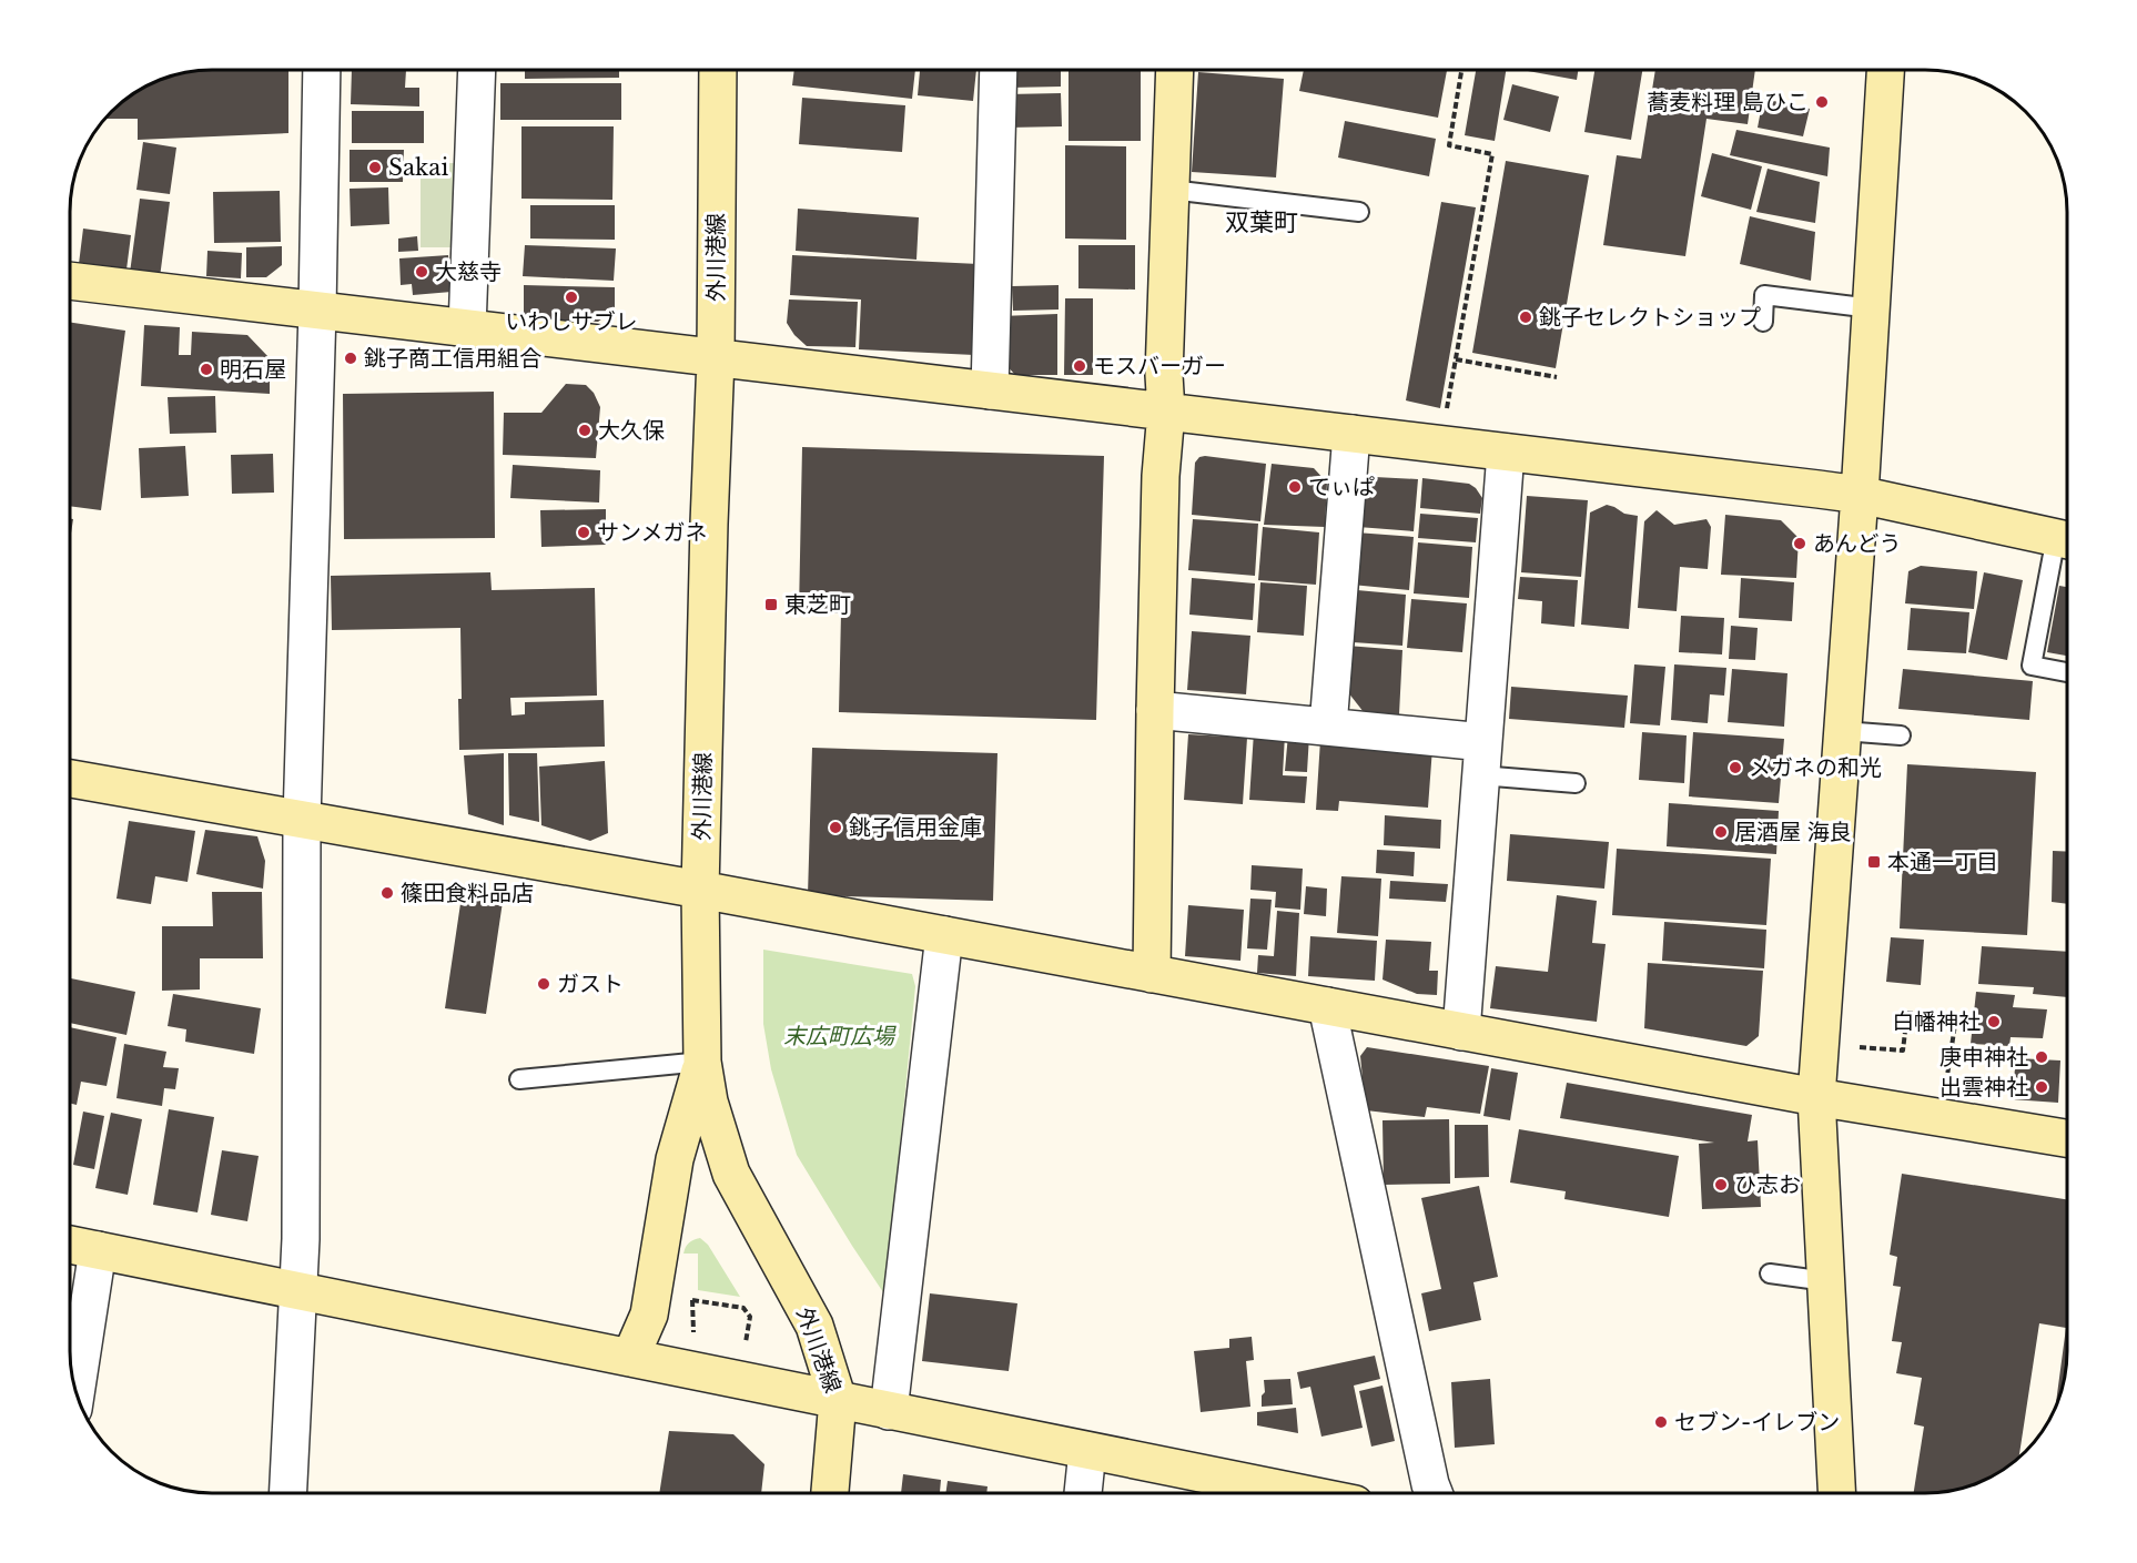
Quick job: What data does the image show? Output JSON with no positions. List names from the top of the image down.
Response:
{
  "streets": {
    "street": ["外川港線"]
  },
  "districts": ["双葉町"],
  "parks": ["末広町広場"],
  "places": {
    "other": [
      "蕎麦料理 島ひこ",
      "Sakai",
      "大慈寺",
      "いわしサブレ",
      "銚子セレクトショップ",
      "銚子商工信用組合",
      "モスバーガー",
      "明石屋",
      "大久保",
      "てぃぱ",
      "サンメガネ",
      "あんどう",
      "メガネの和光",
      "銚子信用金庫",
      "居酒屋 海良",
      "篠田食料品店",
      "ガスト",
      "白幡神社",
      "庚申神社",
      "出雲神社",
      "ひ志お",
      "セブン-イレブン"
    ],
    "transit": ["東芝町", "本通一丁目"]
  }
}
